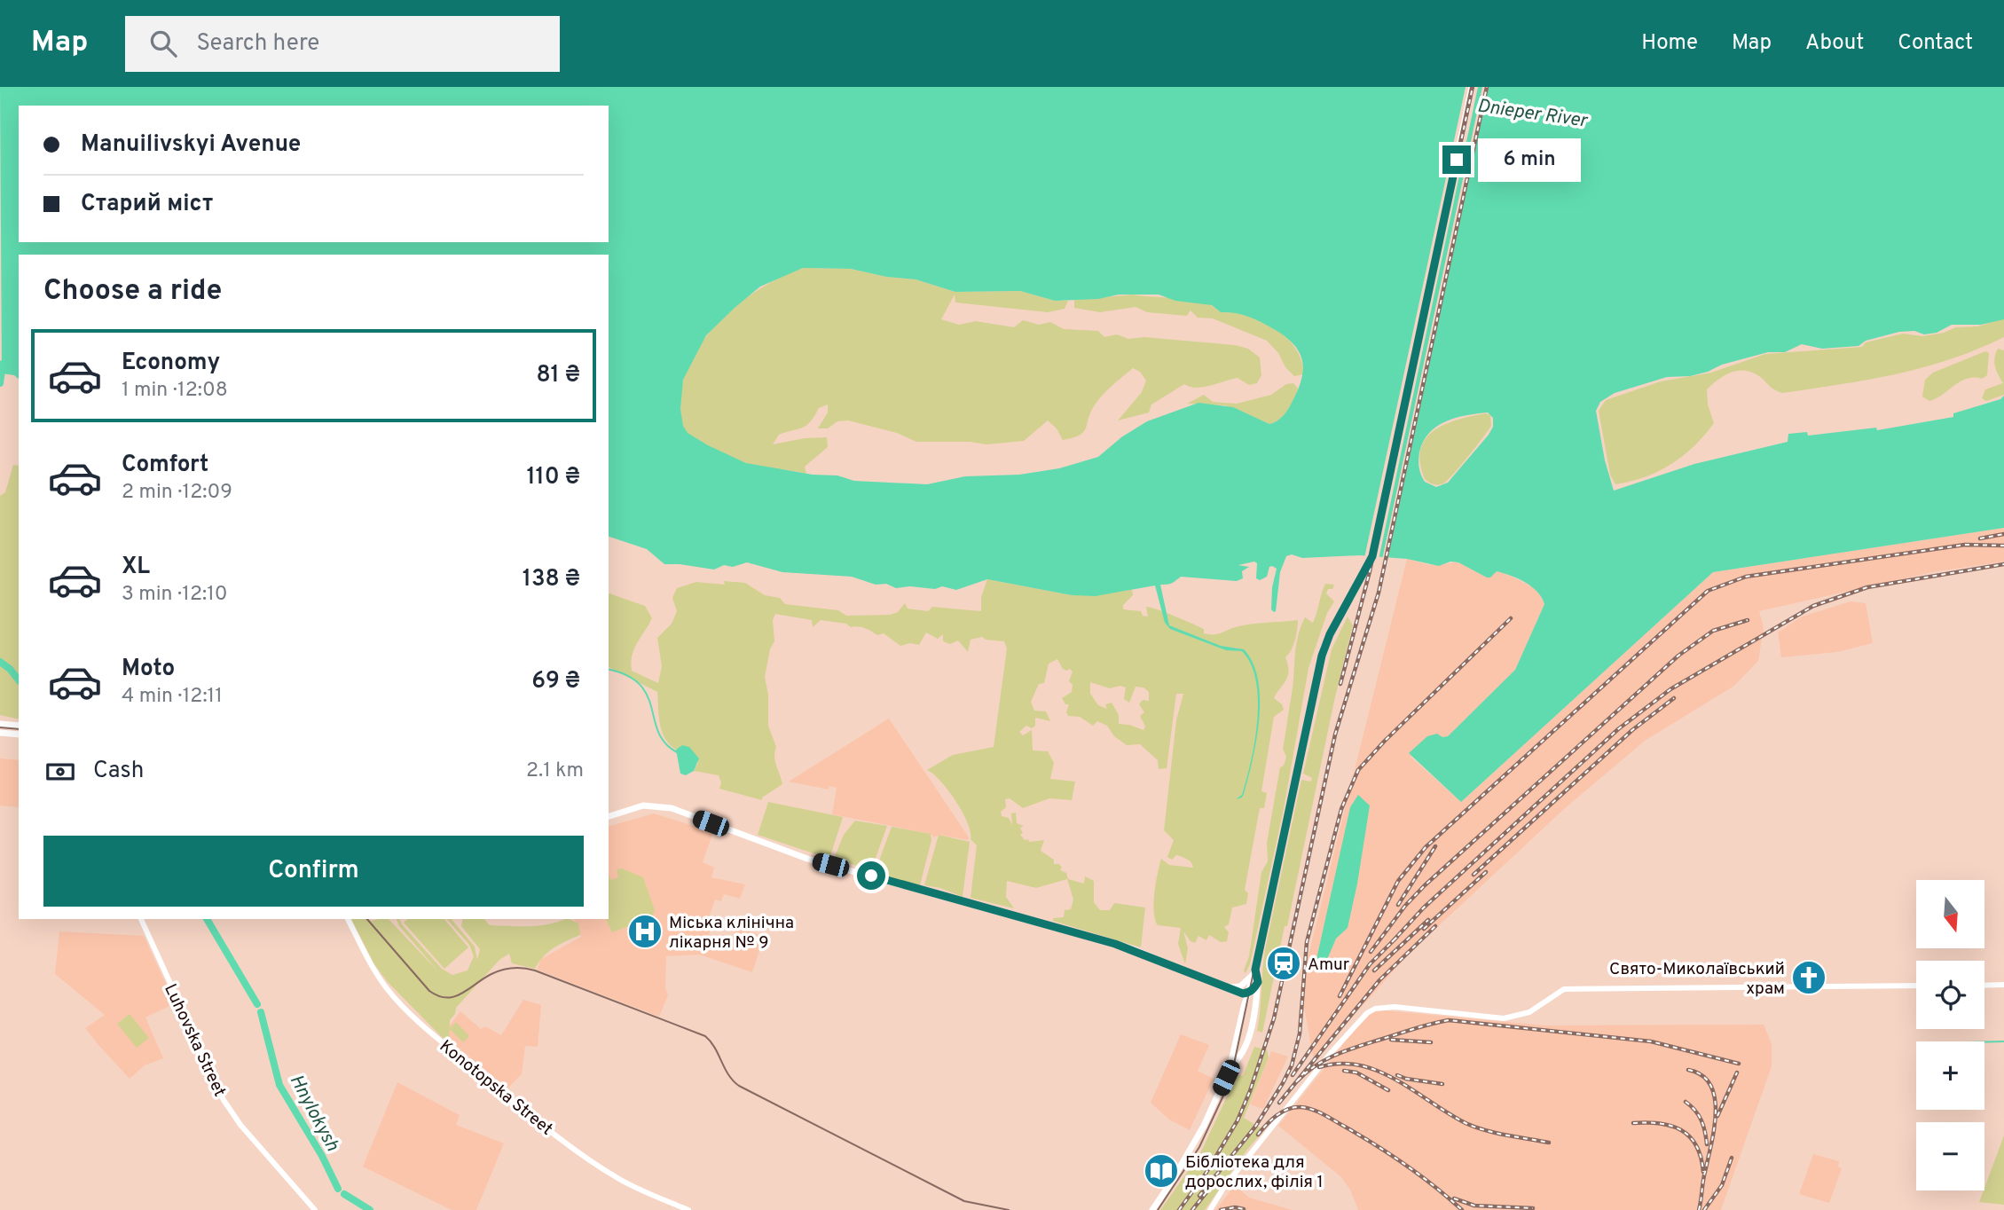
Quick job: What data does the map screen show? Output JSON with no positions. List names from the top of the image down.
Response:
{
  "streets": {
    "street": ["Luhovska Street", "Konotopska Street"]
  },
  "water": ["Dnieper River", "Hnylokysh"],
  "places": {
    "hospital": ["Міська клінічна лікарня № 9"],
    "station": ["Amur"],
    "church": ["Свято-Миколаївський храм"],
    "library": ["Бiблiотека для дорослих, фiлiя 1"]
  },
  "north": "bottom",
  "page": {
    "header": "Map",
    "search": "Search here",
    "nav": [
      "Home",
      "Map",
      "About",
      "Contact"
    ],
    "banner": ["Manuilivskyi Avenue", "Старий міст"],
    "bubble": "6 min",
    "heading": "Choose a ride",
    "list": [
      {
        "name": "Economy",
        "note": "1 min · 12:08",
        "value": "81 ₴"
      },
      {
        "name": "Comfort",
        "note": "2 min · 12:09",
        "value": "110 ₴"
      },
      {
        "name": "XL",
        "note": "3 min · 12:10",
        "value": "138 ₴"
      },
      {
        "name": "Moto",
        "note": "4 min · 12:11",
        "value": "69 ₴"
      }
    ],
    "pay": ["Cash", "2.1 km"],
    "buttons": "Confirm",
    "map_buttons": ["+", "−"]
  }
}
